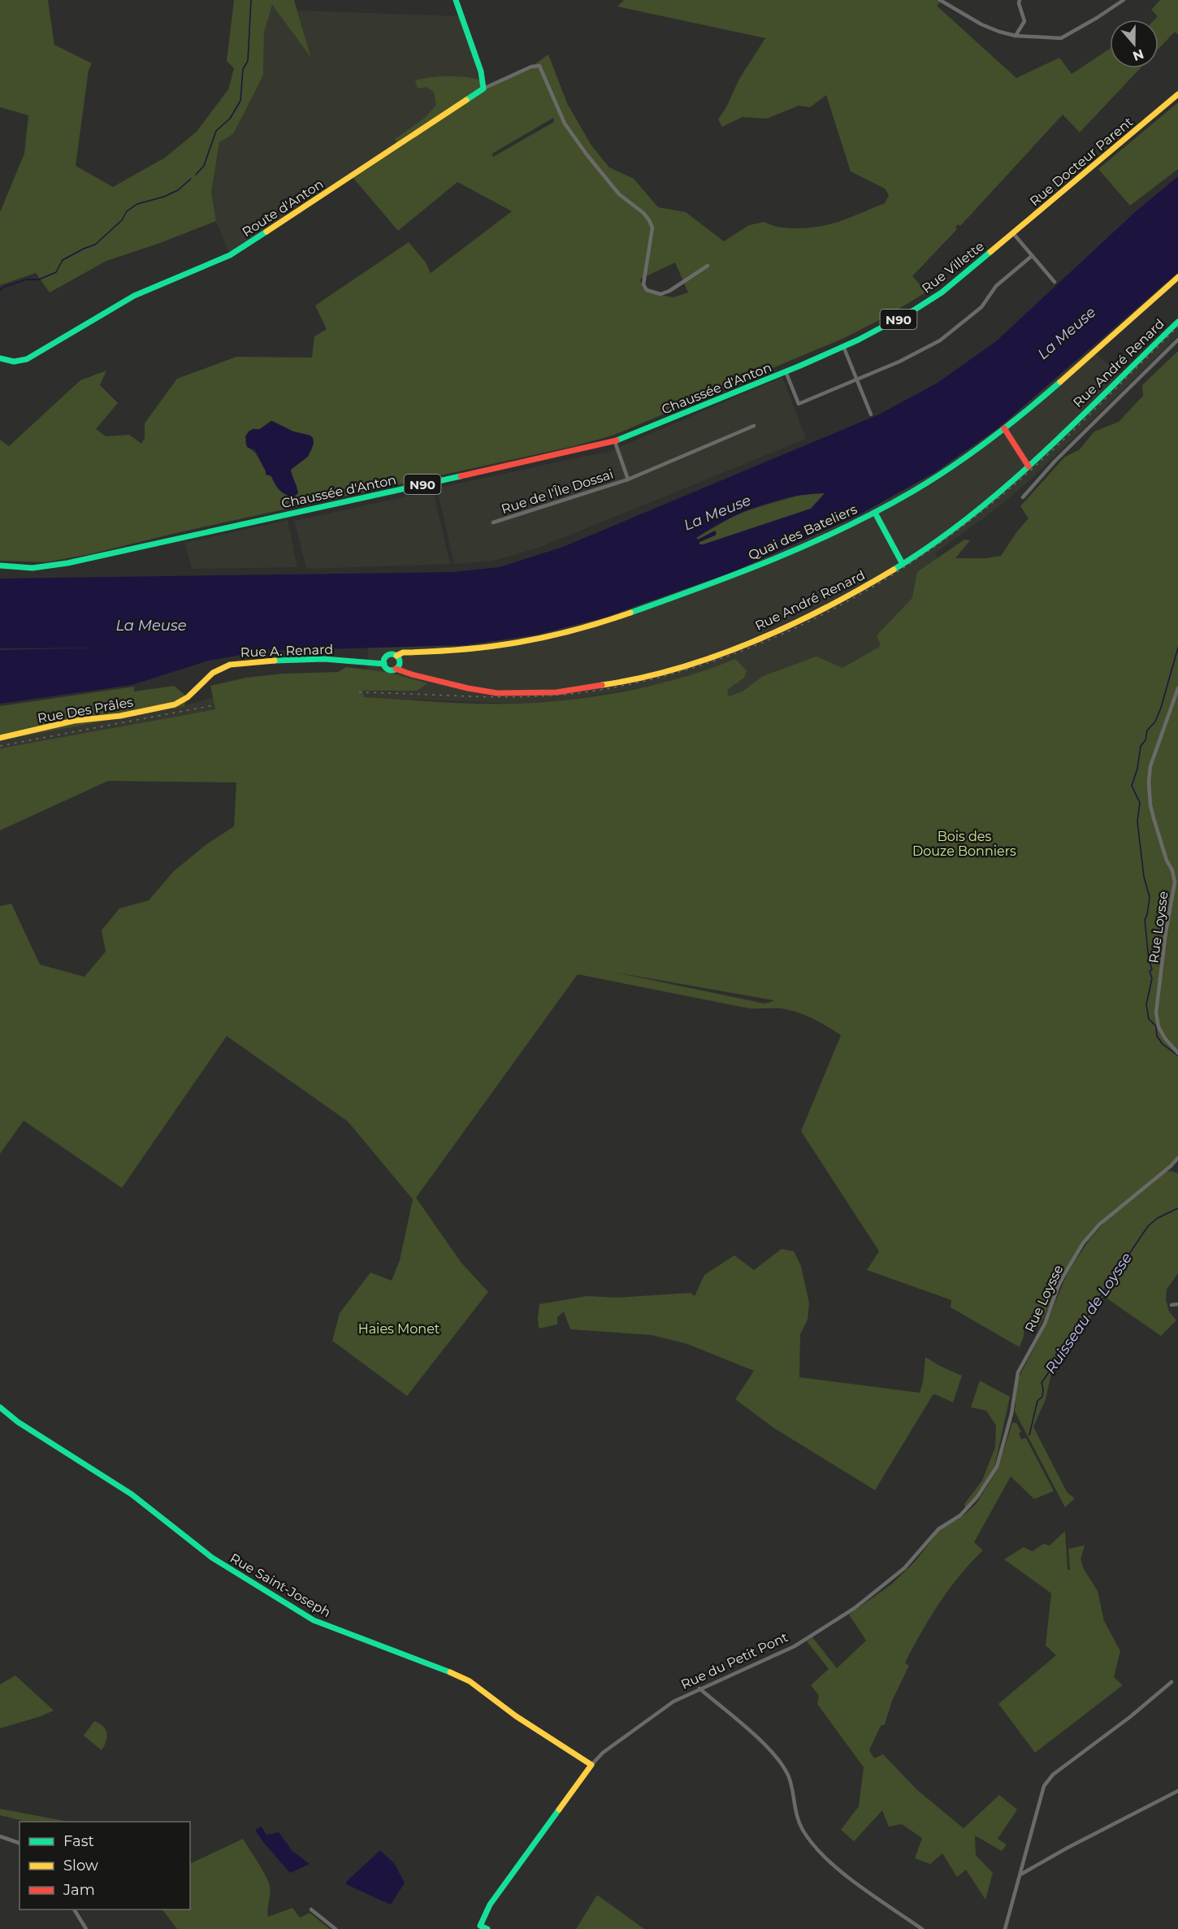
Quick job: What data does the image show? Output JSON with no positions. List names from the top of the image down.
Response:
{
  "streets": {
    "street": [
      "Rue Docteur Parent",
      "Route d'Anton",
      "Rue Villette",
      "N90",
      "Rue André Renard",
      "Chaussée d'Anton",
      "Rue de l'Île Dossai",
      "Quai des Bateliers",
      "Rue A. Renard",
      "Rue Des Prâles",
      "Rue Loysse",
      "Rue Saint-Joseph",
      "Rue du Petit Pont"
    ]
  },
  "crossings": [
    ["Rue Docteur Parent", "Rue Villette"],
    ["Rue Villette", "Chaussée d'Anton"],
    ["Rue André Renard", "Quai des Bateliers"],
    ["Rue André Renard", "Rue A. Renard"],
    ["Chaussée d'Anton", "Rue de l'Île Dossai"],
    ["Quai des Bateliers", "Rue A. Renard"],
    ["Rue A. Renard", "Rue Des Prâles"],
    ["Rue Loysse", "Rue du Petit Pont"],
    ["Rue Saint-Joseph", "Rue du Petit Pont"]
  ],
  "water": ["La Meuse", "Ruisseau de Loysse"],
  "parks": ["Bois des Douze Bonniers", "Haies Monet"],
  "legend": ["Fast", "Slow", "Jam"],
  "north": "bottom"
}
